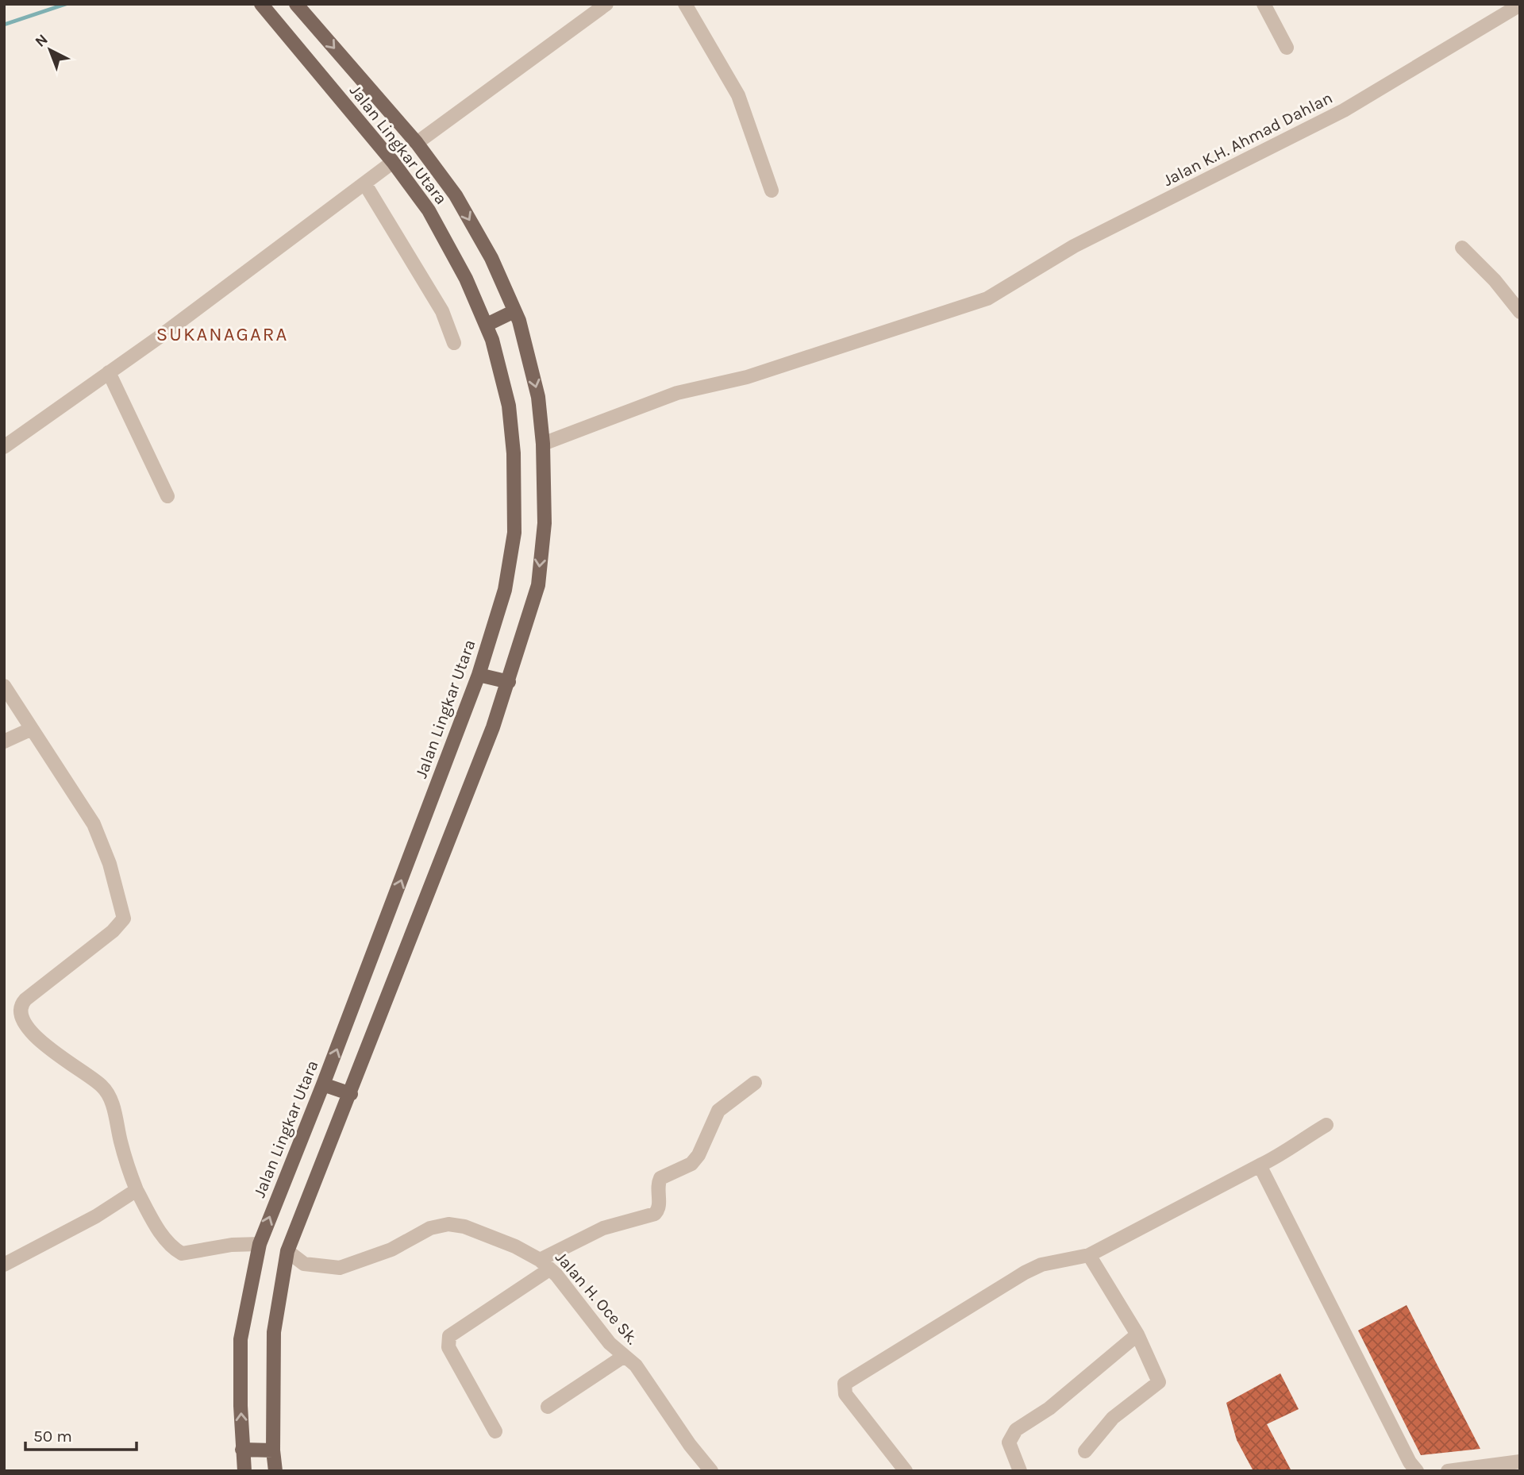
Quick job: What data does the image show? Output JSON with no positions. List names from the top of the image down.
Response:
{
  "streets": {
    "main road": ["Jalan Lingkar Utara"],
    "street": ["Jalan K.H. Ahmad Dahlan", "Jalan H. Oce Sk."]
  },
  "crossings": [
    ["Jalan K.H. Ahmad Dahlan", "Jalan Lingkar Utara"],
    ["Jalan Lingkar Utara", "Jalan H. Oce Sk."]
  ],
  "districts": ["SUKANAGARA"],
  "scale_bar": "50 m",
  "north": "top left"
}
